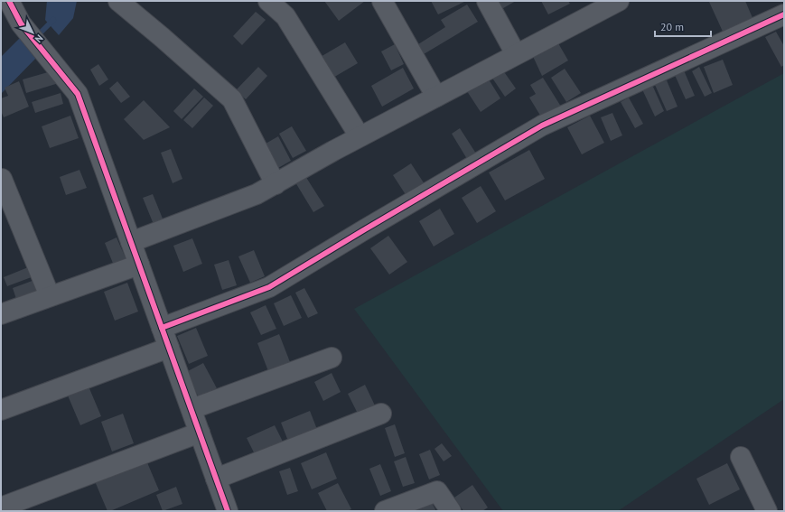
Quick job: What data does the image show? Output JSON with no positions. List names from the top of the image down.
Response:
{
  "scale_bar": "20 m",
  "north": "bottom right"
}
